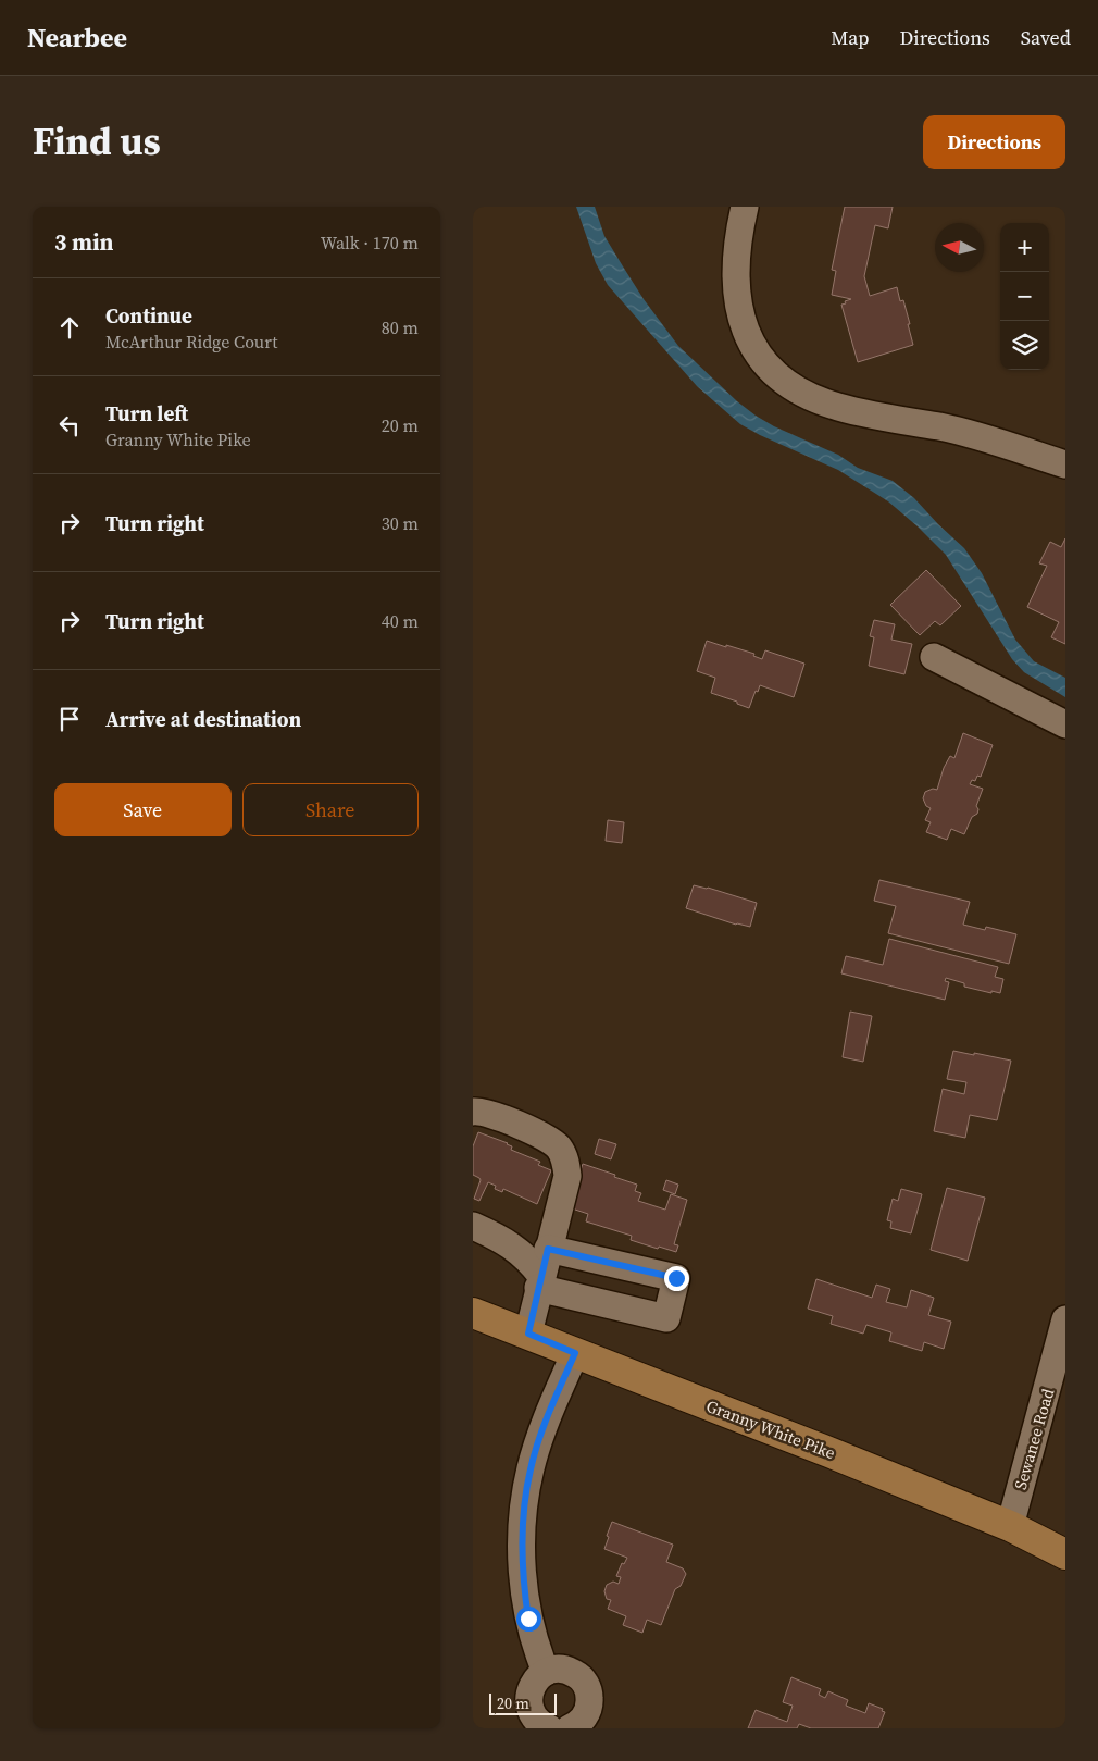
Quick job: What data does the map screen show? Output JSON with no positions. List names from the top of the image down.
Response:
{
  "streets": {
    "main road": ["Granny White Pike"],
    "street": ["Sewanee Road"]
  },
  "crossings": [
    ["Granny White Pike", "Sewanee Road"]
  ],
  "scale_bar": "20 m",
  "north": "left",
  "page": {
    "header": "Nearbee",
    "nav": ["Map", "Directions", "Saved"],
    "title": "Find us",
    "buttons": [
      "Directions",
      ["Save", "Share"]
    ],
    "heading": ["3 min", "Walk · 170 m"],
    "map_buttons": ["+", "−"],
    "list": [
      ["Continue", "McArthur Ridge Court", "80 m"],
      ["Turn left", "Granny White Pike", "20 m"],
      ["Turn right", "30 m"],
      ["Turn right", "40 m"],
      "Arrive at destination"
    ],
    "scale": "20 m"
  }
}
